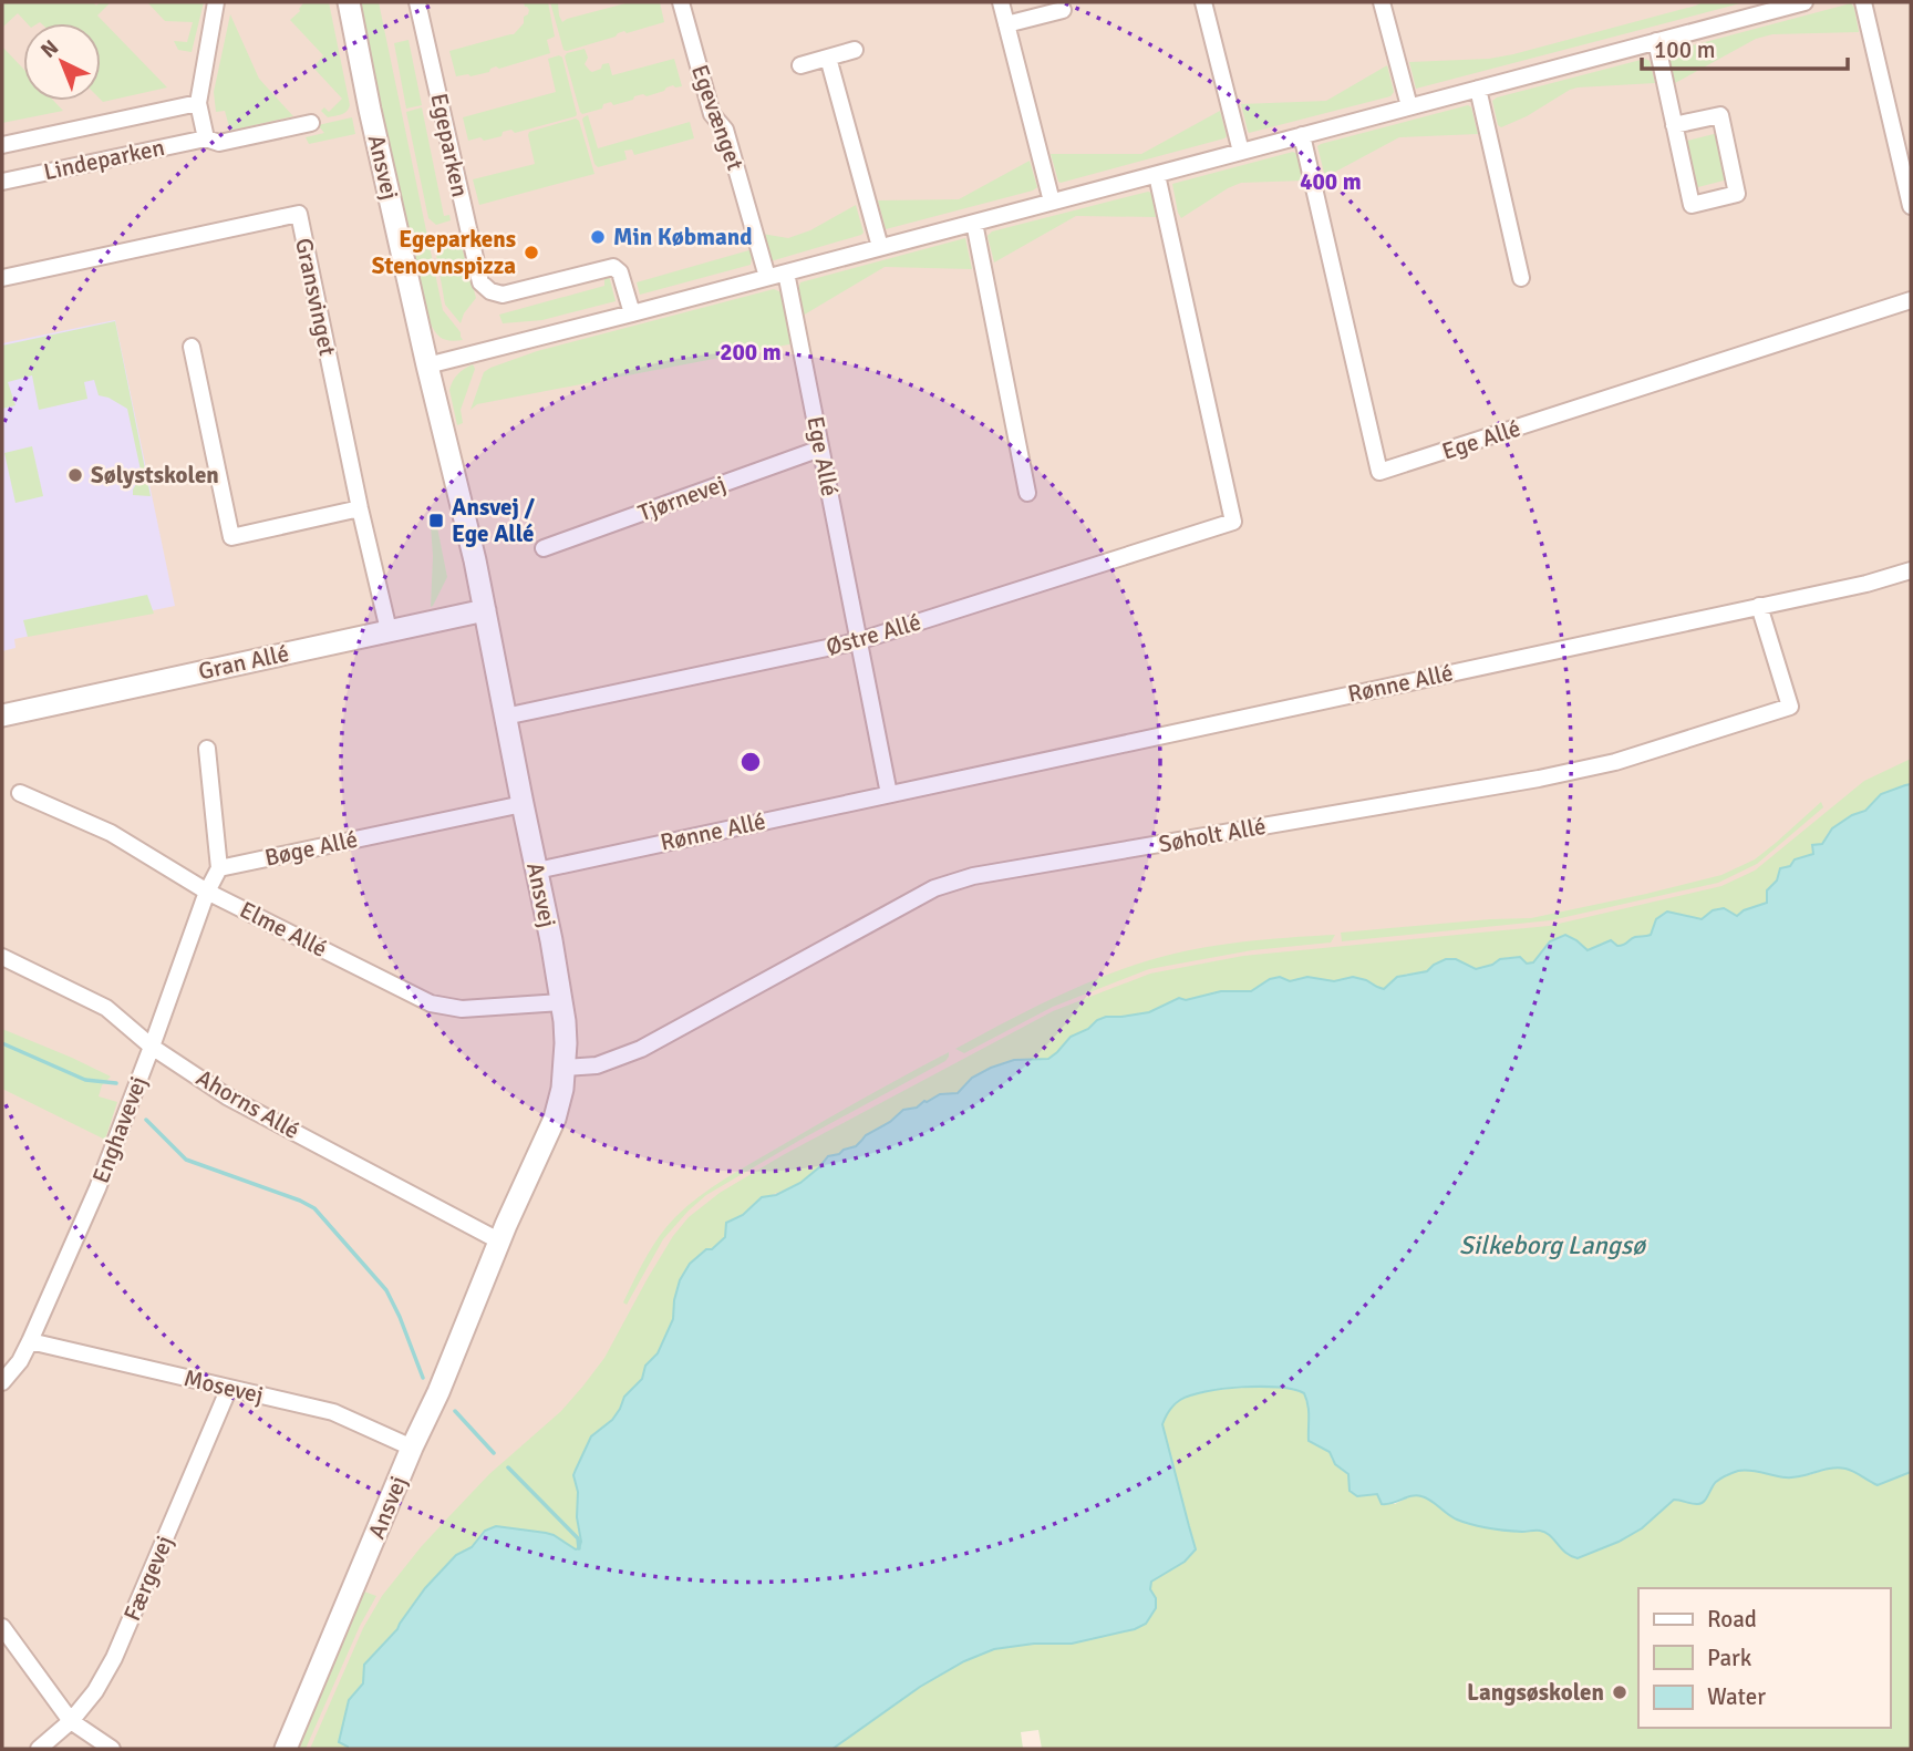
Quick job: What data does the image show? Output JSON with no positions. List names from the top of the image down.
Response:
{
  "streets": {
    "street": [
      "Egevænget",
      "Egeparken",
      "Lindeparken",
      "Ansvej",
      "Gransvinget",
      "Ege Allé",
      "Tjørnevej",
      "Østre Allé",
      "Gran Allé",
      "Rønne Allé",
      "Søholt Allé",
      "Bøge Allé",
      "Elme Allé",
      "Ahorns Allé",
      "Enghavevej",
      "Mosevej",
      "Færgevej"
    ]
  },
  "crossings": [
    ["Ansvej", "Østre Allé"],
    ["Ansvej", "Gran Allé"],
    ["Ansvej", "Rønne Allé"],
    ["Ansvej", "Søholt Allé"],
    ["Ansvej", "Bøge Allé"],
    ["Ansvej", "Elme Allé"],
    ["Ansvej", "Ahorns Allé"],
    ["Ansvej", "Mosevej"],
    ["Gransvinget", "Gran Allé"],
    ["Ege Allé", "Tjørnevej"],
    ["Ege Allé", "Østre Allé"],
    ["Rønne Allé", "Søholt Allé"],
    ["Bøge Allé", "Enghavevej"],
    ["Elme Allé", "Enghavevej"],
    ["Ahorns Allé", "Enghavevej"],
    ["Enghavevej", "Mosevej"],
    ["Mosevej", "Færgevej"]
  ],
  "water": ["Silkeborg Langsø"],
  "places": {
    "other": [
      "Min Købmand",
      "Egeparkens Stenovnspizza",
      "Sølystskolen",
      "Langsøskolen"
    ],
    "transit": ["Ansvej / Ege Allé"]
  },
  "legend": ["Road", "Park", "Water"],
  "scale_bar": "100 m",
  "north": "top left",
  "rings": ["400 m", "200 m"]
}
